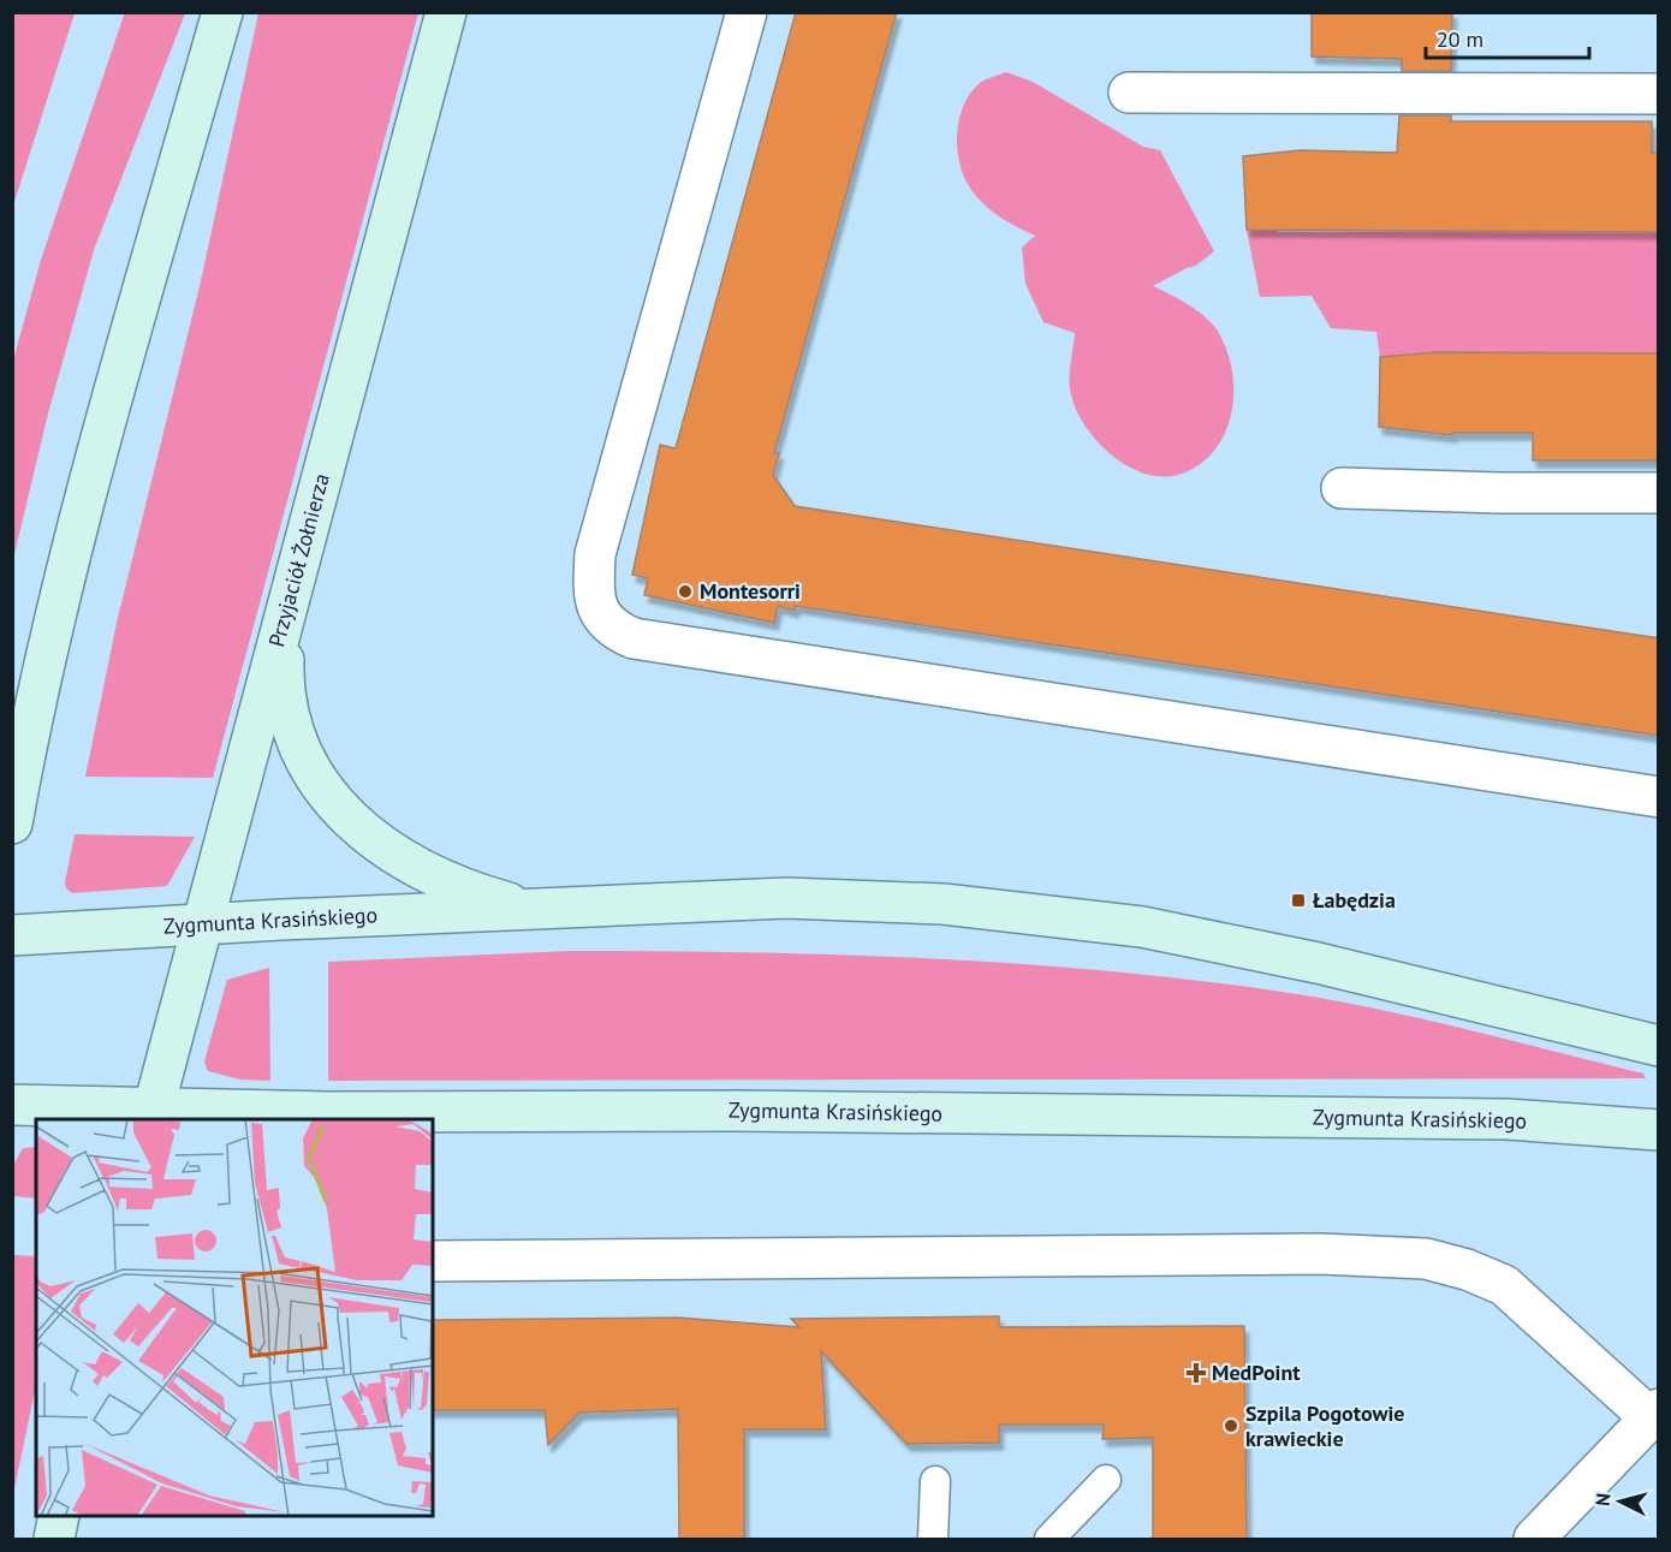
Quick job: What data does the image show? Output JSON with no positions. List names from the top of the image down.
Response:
{
  "streets": {
    "street": ["Przyjaciół Żołnierza", "Zygmunta Krasińskiego"]
  },
  "crossings": [
    ["Przyjaciół Żołnierza", "Zygmunta Krasińskiego"]
  ],
  "places": {
    "other": ["Montesorri", "Szpila Pogotowie krawieckie"],
    "transit": ["Łabędzia"],
    "health": ["MedPoint"]
  },
  "scale_bar": "20 m",
  "north": "left"
}
